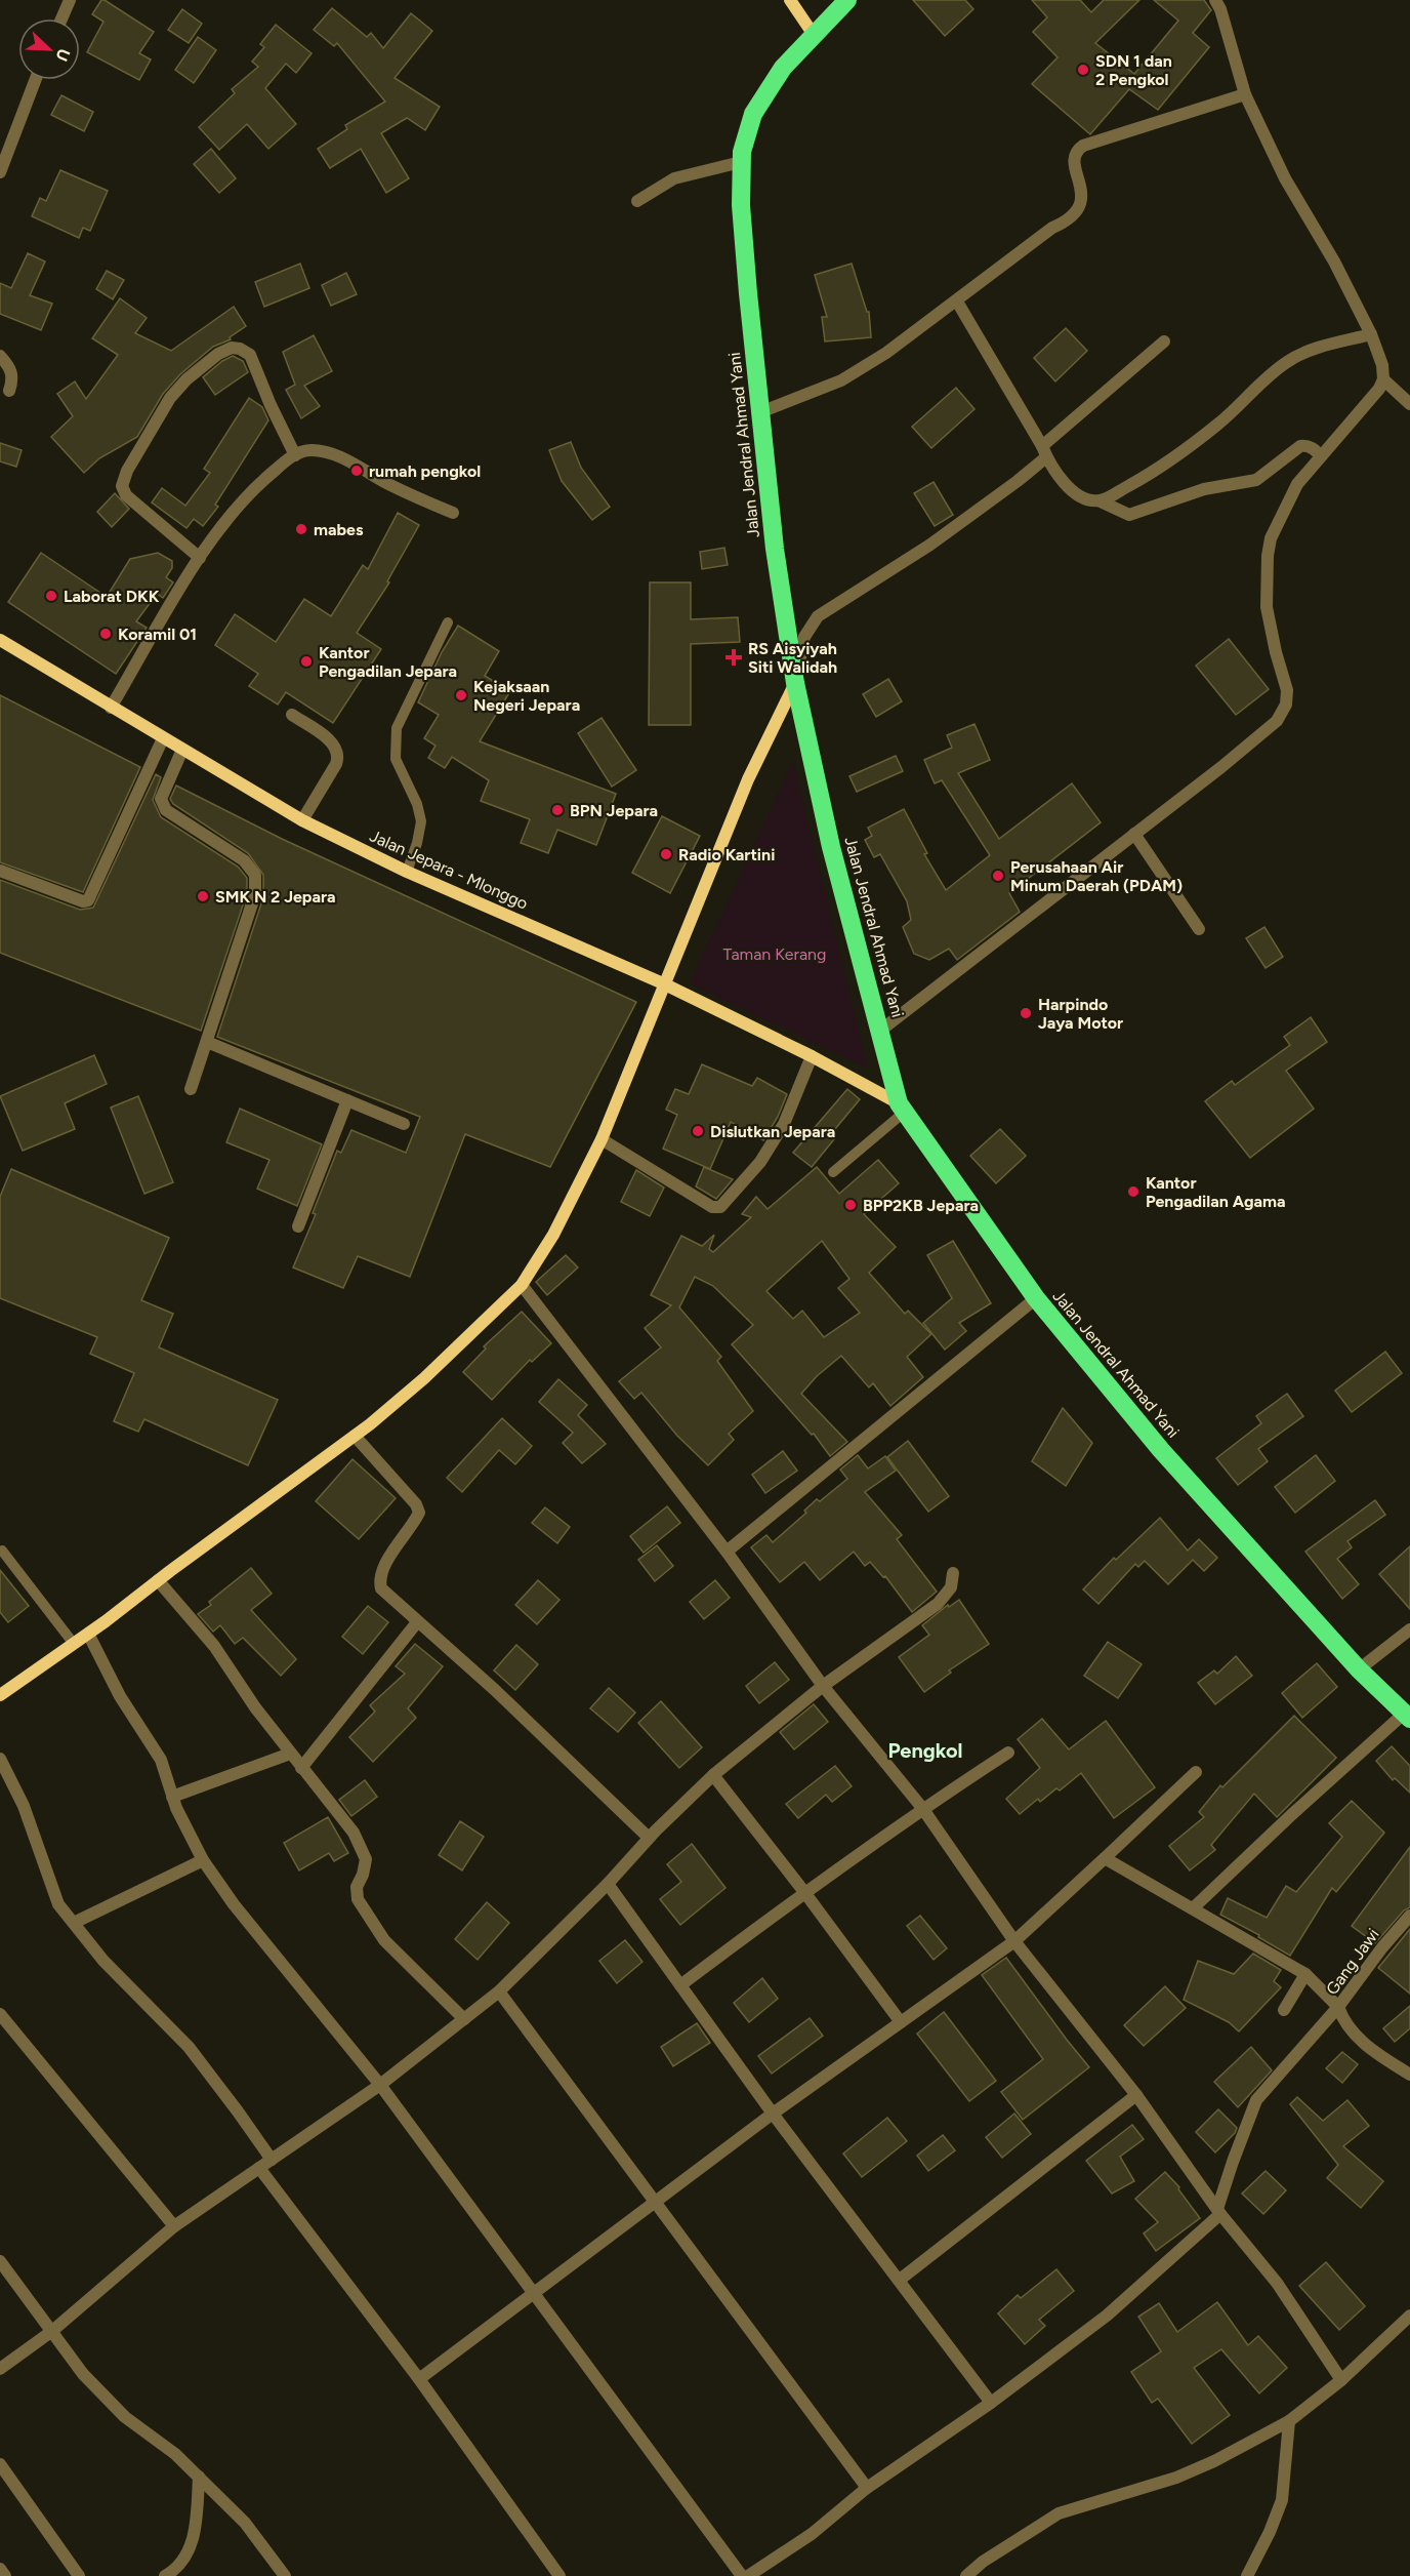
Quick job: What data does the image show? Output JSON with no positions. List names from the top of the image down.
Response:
{
  "streets": {
    "highway": ["Jalan Jendral Ahmad Yani"],
    "street": ["Jalan Jepara - Mlonggo", "Gang Jawi"]
  },
  "crossings": [
    ["Jalan Jendral Ahmad Yani", "Jalan Jepara - Mlonggo"]
  ],
  "districts": ["Pengkol"],
  "parks": ["Taman Kerang"],
  "places": {
    "other": [
      "SDN 1 dan 2 Pengkol",
      "rumah pengkol",
      "mabes",
      "Laborat DKK",
      "Koramil 01",
      "Kantor Pengadilan Jepara",
      "Kejaksaan Negeri Jepara",
      "BPN Jepara",
      "Radio Kartini",
      "Perusahaan Air Minum Daerah (PDAM)",
      "SMK N 2 Jepara",
      "Harpindo Jaya Motor",
      "Dislutkan Jepara",
      "Kantor Pengadilan Agama",
      "BPP2KB Jepara"
    ],
    "health": ["RS Aisyiyah Siti Walidah"]
  },
  "north": "bottom right"
}
